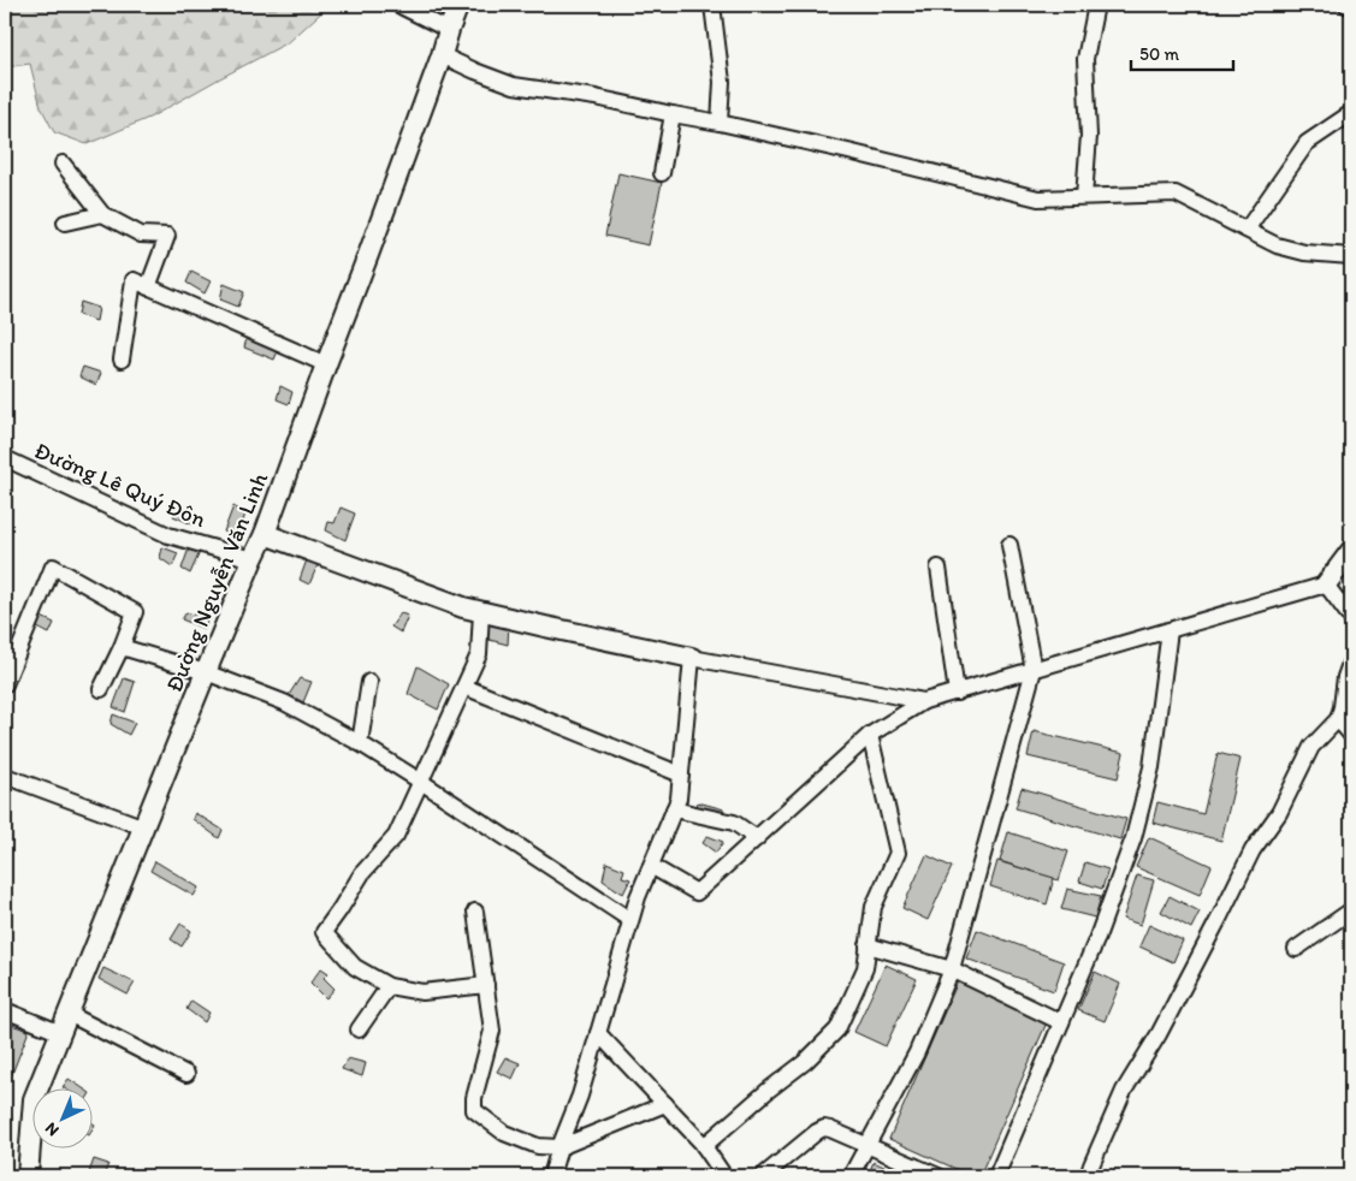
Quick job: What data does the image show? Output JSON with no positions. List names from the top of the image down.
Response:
{
  "streets": {
    "street": ["Đường Lê Quý Đôn", "Đường Nguyễn Văn Linh"]
  },
  "crossings": [
    ["Đường Lê Quý Đôn", "Đường Nguyễn Văn Linh"]
  ],
  "scale_bar": "50 m",
  "north": "bottom left"
}
